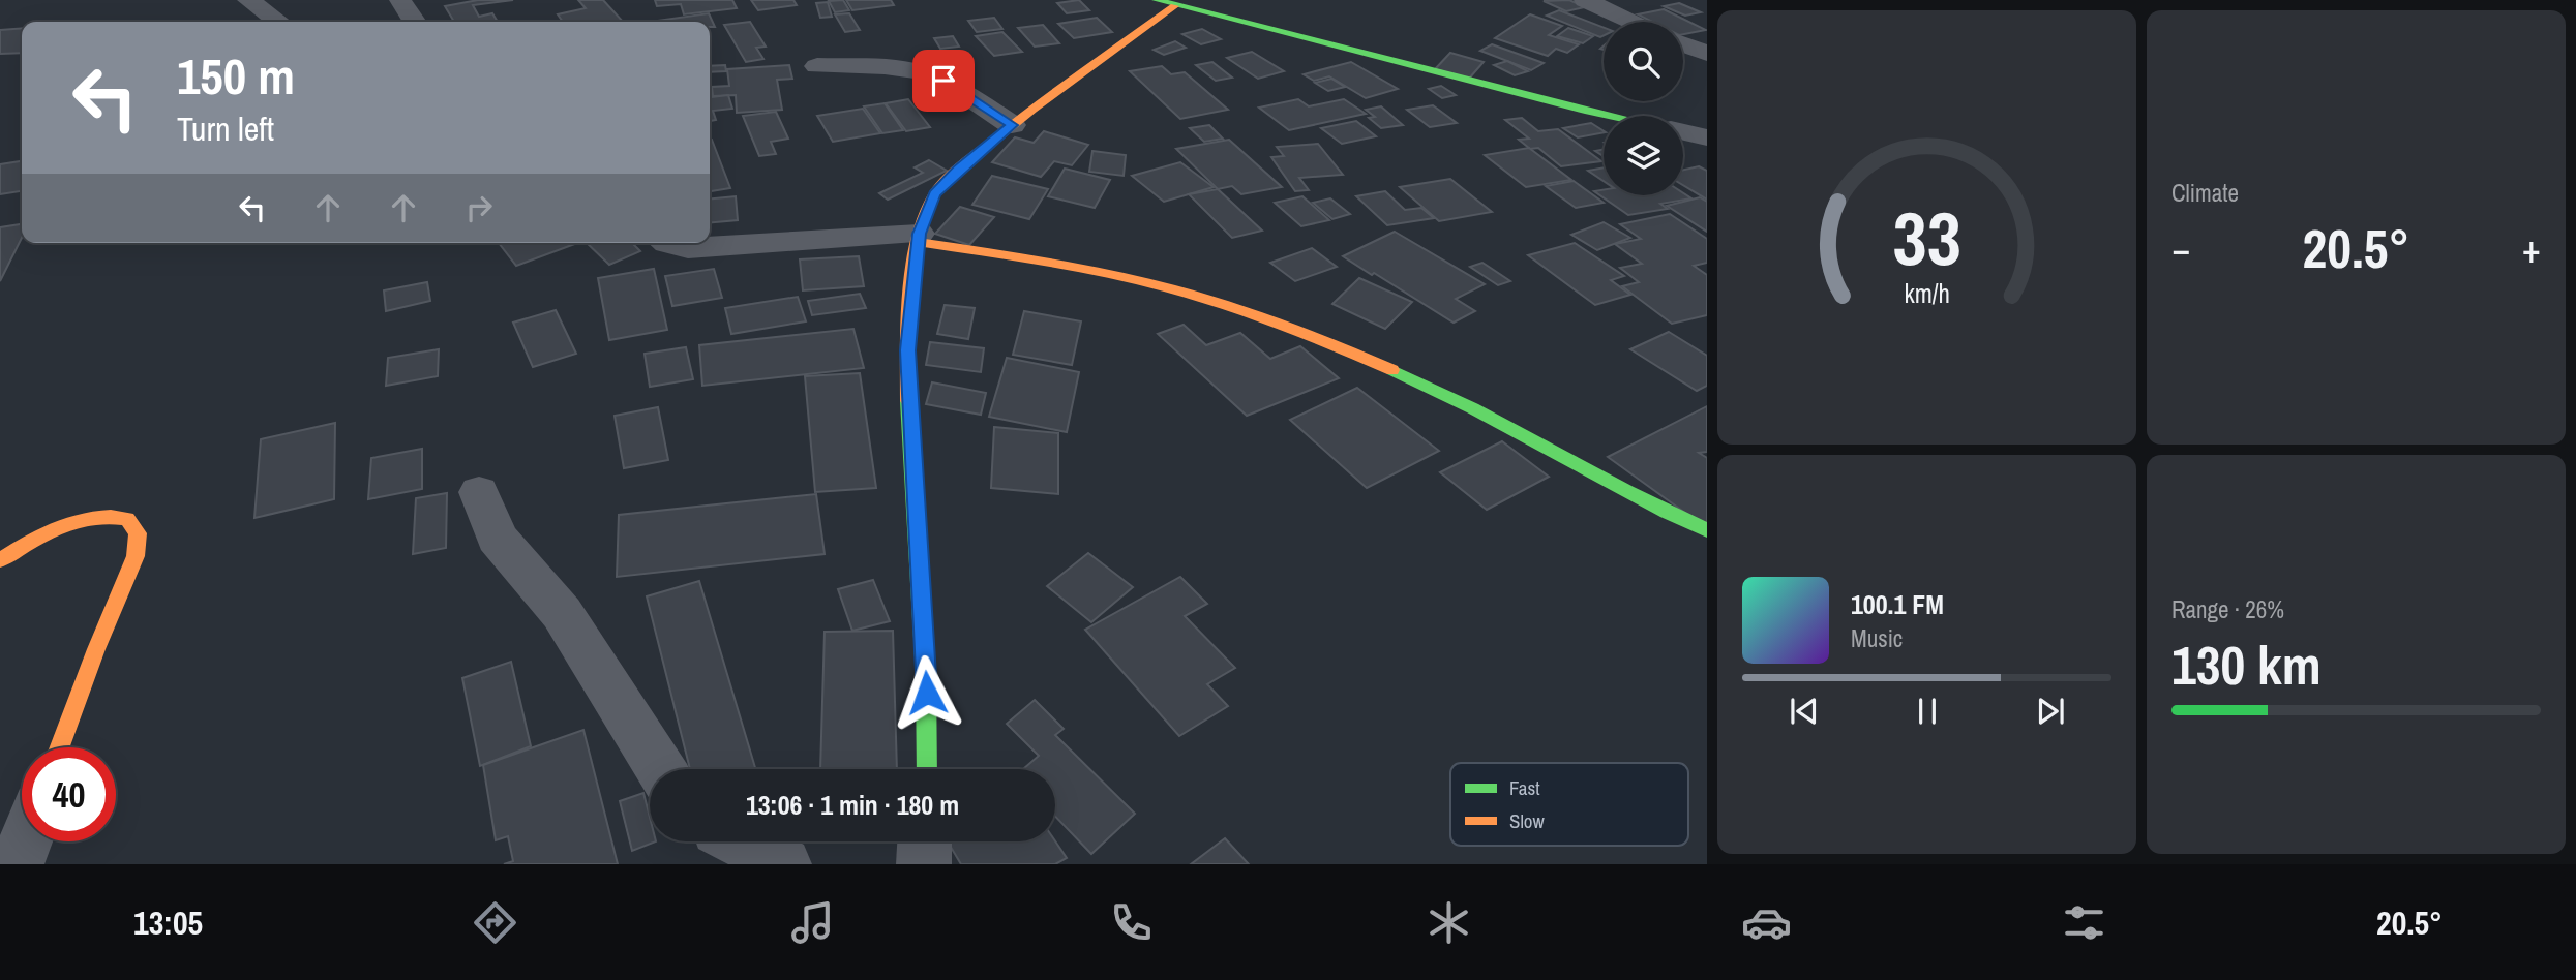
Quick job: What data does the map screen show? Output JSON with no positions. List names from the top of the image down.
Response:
{
  "legend": ["Fast", "Slow"],
  "page": {
    "tile": [
      "Climate",
      ["Range · 26%", "130 km"]
    ],
    "turn": ["150 m", "Turn left"],
    "heat": ["−", "20.5°", "+"],
    "song": ["100.1 FM", "Music"],
    "limit": "40",
    "trip": "13:06 · 1 min · 180 m",
    "tabs": ["13:05", "20.5°"],
    "gauge": ["33", "km/h"]
  }
}
